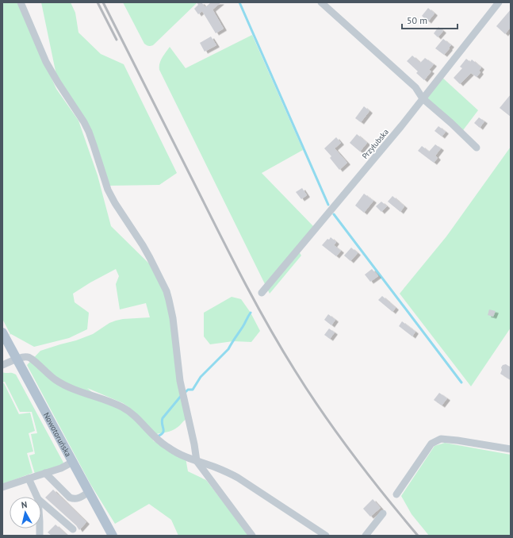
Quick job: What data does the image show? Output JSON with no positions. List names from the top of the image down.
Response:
{
  "streets": {
    "main road": ["Nowotoruńska"],
    "street": ["Przyłubska"]
  },
  "scale_bar": "50 m",
  "north": "top"
}
